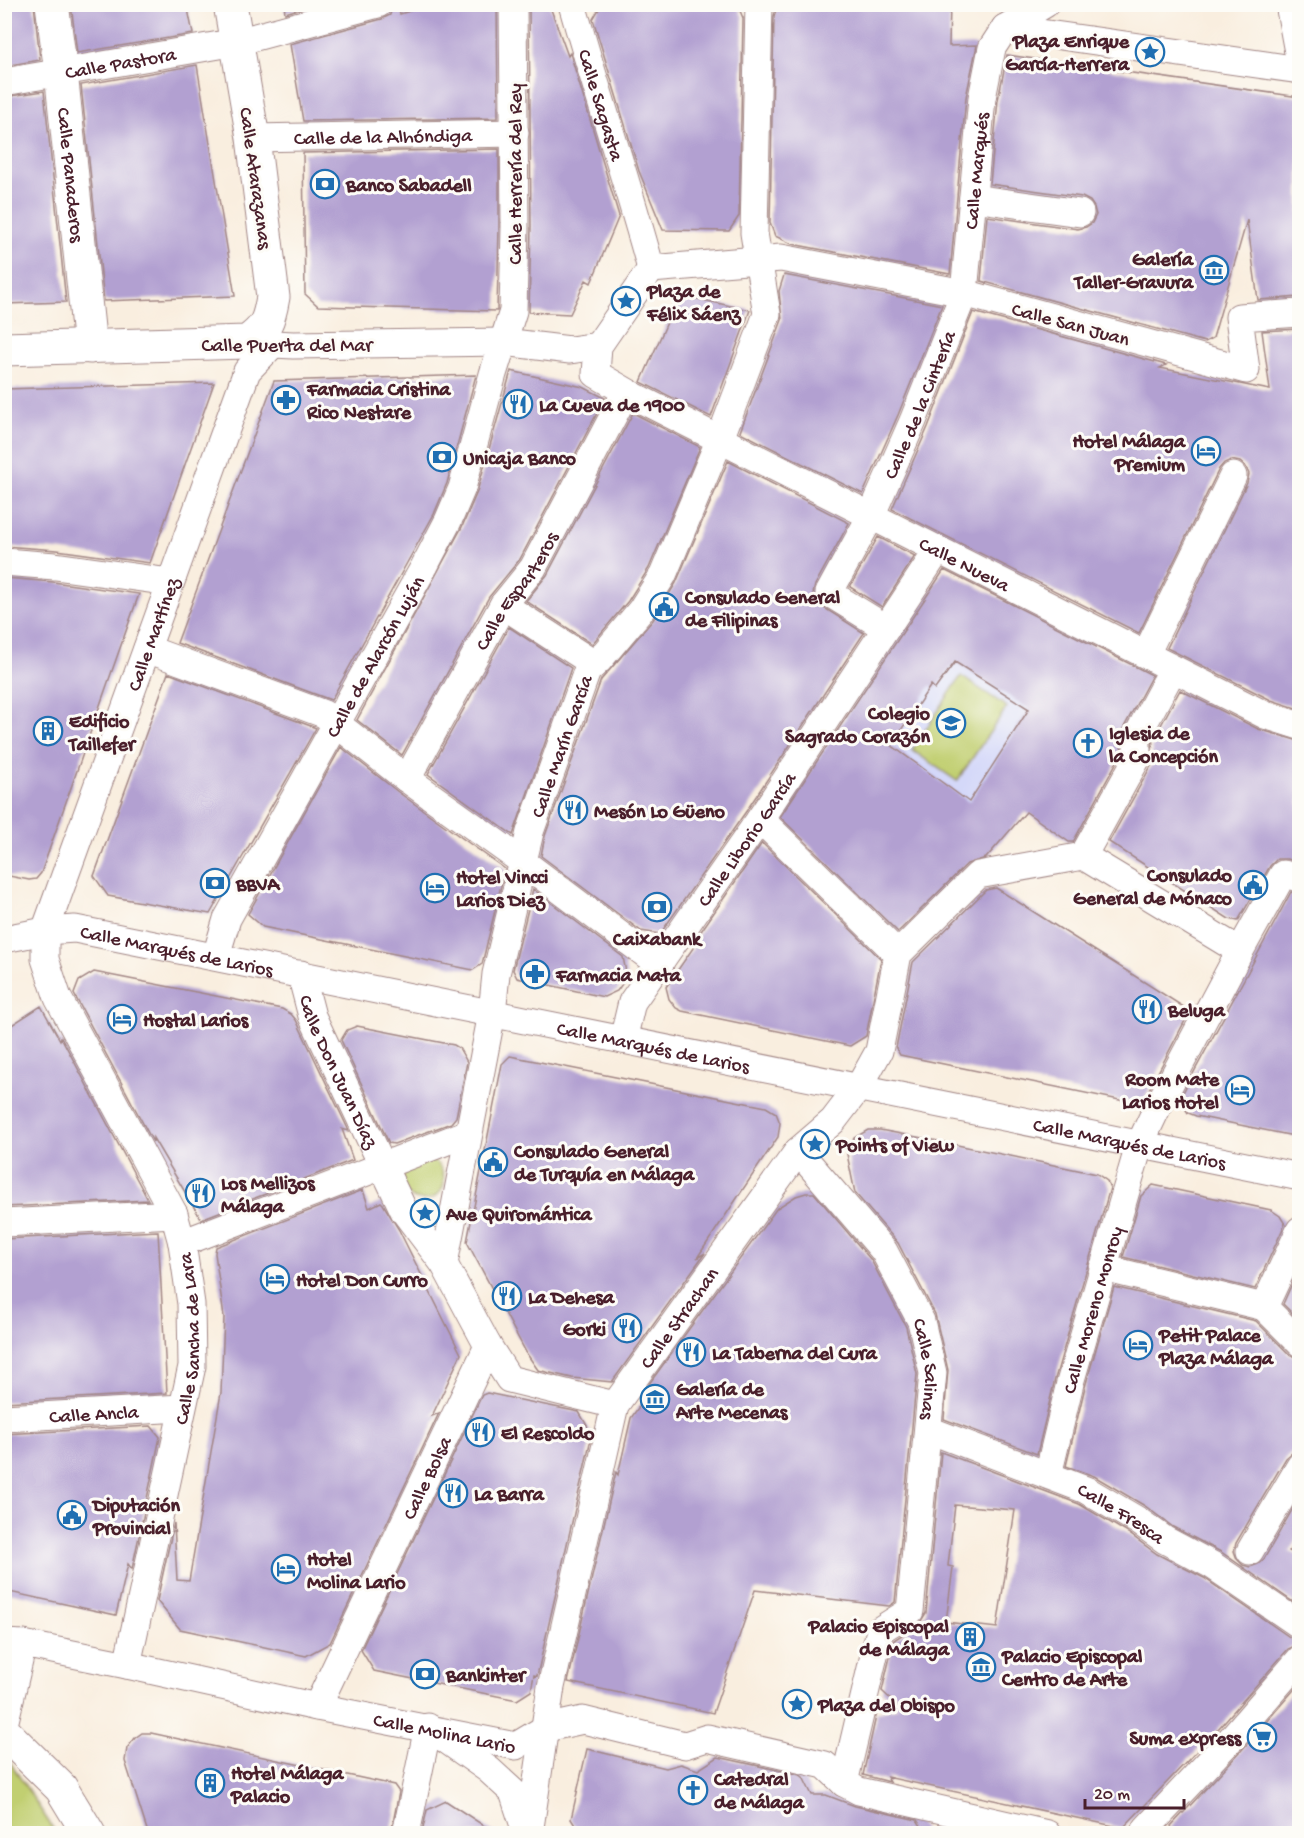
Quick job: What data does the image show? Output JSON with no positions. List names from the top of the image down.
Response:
{
  "streets": {
    "street": [
      "Calle Pastora",
      "Calle Sagasta",
      "Calle de la Alhóndiga",
      "Calle Marqués",
      "Calle Herrería del Rey",
      "Calle Panaderos",
      "Calle Atarazanas",
      "Calle San Juan",
      "Calle Puerta del Mar",
      "Calle de la Cintería",
      "Calle Nueva",
      "Calle Esparteros",
      "Calle Martínez",
      "Calle de Alarcón Luján",
      "Calle Marín García",
      "Calle Liborio García",
      "Calle Marqués de Larios",
      "Calle Don Juan Díaz",
      "Calle Moreno Monroy",
      "Calle Strachan",
      "Calle Sancha de Lara",
      "Calle Salinas",
      "Calle Ancla",
      "Calle Bolsa",
      "Calle Fresca",
      "Calle Molina Lario"
    ]
  },
  "crossings": [
    ["Calle Pastora", "Calle Panaderos"],
    ["Calle Pastora", "Calle Atarazanas"],
    ["Calle Sagasta", "Calle San Juan"],
    ["Calle de la Alhóndiga", "Calle Herrería del Rey"],
    ["Calle de la Alhóndiga", "Calle Atarazanas"],
    ["Calle Marqués", "Calle San Juan"],
    ["Calle Marqués", "Calle de la Cintería"],
    ["Calle Herrería del Rey", "Calle Puerta del Mar"],
    ["Calle Herrería del Rey", "Calle de Alarcón Luján"],
    ["Calle Panaderos", "Calle Puerta del Mar"],
    ["Calle Atarazanas", "Calle Puerta del Mar"],
    ["Calle Atarazanas", "Calle Martínez"],
    ["Calle San Juan", "Calle de la Cintería"],
    ["Calle San Juan", "Calle Marín García"],
    ["Calle Puerta del Mar", "Calle Nueva"],
    ["Calle Puerta del Mar", "Calle Martínez"],
    ["Calle Puerta del Mar", "Calle de Alarcón Luján"],
    ["Calle de la Cintería", "Calle Nueva"],
    ["Calle de la Cintería", "Calle Liborio García"],
    ["Calle Nueva", "Calle Esparteros"],
    ["Calle Nueva", "Calle Marín García"],
    ["Calle Nueva", "Calle Liborio García"],
    ["Calle Martínez", "Calle Marqués de Larios"],
    ["Calle Martínez", "Calle Sancha de Lara"],
    ["Calle de Alarcón Luján", "Calle Marqués de Larios"],
    ["Calle Marín García", "Calle Marqués de Larios"],
    ["Calle Liborio García", "Calle Marqués de Larios"],
    ["Calle Marqués de Larios", "Calle Don Juan Díaz"],
    ["Calle Marqués de Larios", "Calle Moreno Monroy"],
    ["Calle Marqués de Larios", "Calle Strachan"],
    ["Calle Marqués de Larios", "Calle Sancha de Lara"],
    ["Calle Moreno Monroy", "Calle Fresca"],
    ["Calle Strachan", "Calle Salinas"],
    ["Calle Strachan", "Calle Molina Lario"],
    ["Calle Sancha de Lara", "Calle Ancla"],
    ["Calle Sancha de Lara", "Calle Molina Lario"],
    ["Calle Salinas", "Calle Fresca"],
    ["Calle Salinas", "Calle Molina Lario"],
    ["Calle Bolsa", "Calle Molina Lario"]
  ],
  "places": {
    "place": [
      "Plaza Enrique García-Herrera",
      "Plaza de Félix Sáenz",
      "Points of View",
      "Ave Quiromántica",
      "Plaza del Obispo"
    ],
    "bank": [
      "Banco Sabadell",
      "Unicaja Banco",
      "BBVA",
      "Caixabank",
      "Bankinter"
    ],
    "museum": ["Galería Taller-Gravura", "Galería de Arte Mecenas", "Palacio Episcopal Centro de Arte"],
    "pharmacy": ["Farmacia Cristina Rico Nestare", "Farmacia Mata"],
    "restaurant": [
      "La Cueva de 1900",
      "Mesón Lo Güeno",
      "Beluga",
      "Los Mellizos Málaga",
      "La Dehesa",
      "Gorki",
      "La Taberna del Cura",
      "El Rescoldo",
      "La Barra"
    ],
    "hotel": [
      "Hotel Málaga Premium",
      "Hotel Vincci Larios Diez",
      "Hostal Larios",
      "Room Mate Larios Hotel",
      "Hotel Don Curro",
      "Petit Palace Plaza Málaga",
      "Hotel Molina Lario"
    ],
    "public building": [
      "Consulado General de Filipinas",
      "Consulado General de Mónaco",
      "Consulado General de Turquía en Málaga",
      "Diputación Provincial"
    ],
    "school or university": ["Colegio Sagrado Corazón"],
    "building": ["Edificio Taillefer", "Palacio Episcopal de Málaga", "Hotel Málaga Palacio"],
    "church": ["Iglesia de la Concepción", "Catedral de Málaga"],
    "supermarket": ["Suma express"]
  },
  "scale_bar": "20 m"
}
